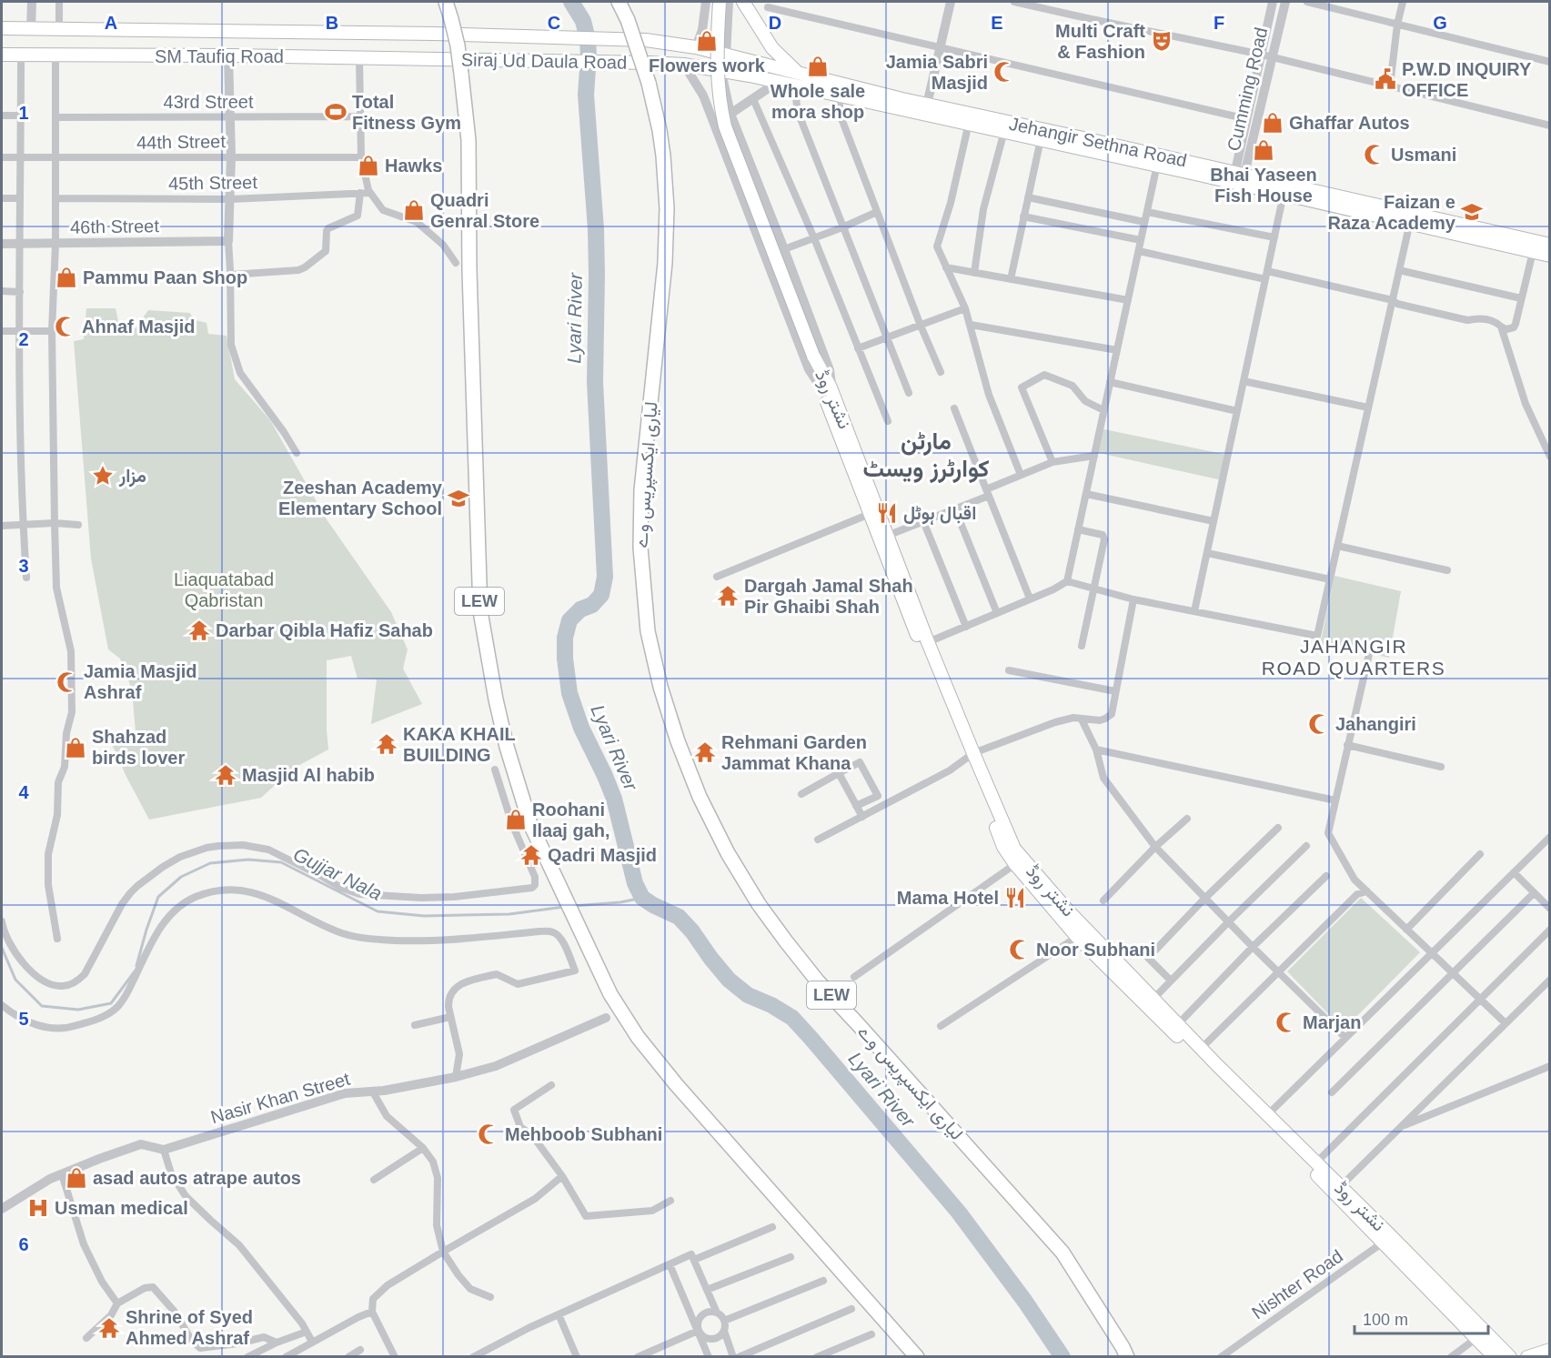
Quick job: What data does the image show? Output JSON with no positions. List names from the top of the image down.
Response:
{
  "streets": {
    "highway": ["لیاری ایکسپریس وے", "LEW"],
    "main road": [
      "SM Taufiq Road",
      "Siraj Ud Daula Road",
      "Jehangir Sethna Road",
      "نشتر روڈ"
    ],
    "street": [
      "Cumming Road",
      "43rd Street",
      "44th Street",
      "45th Street",
      "46th Street",
      "Nasir Khan Street",
      "Nishter Road"
    ]
  },
  "crossings": [
    ["SM Taufiq Road", "Siraj Ud Daula Road"],
    ["Siraj Ud Daula Road", "Jehangir Sethna Road"],
    ["Cumming Road", "Jehangir Sethna Road"],
    ["Jehangir Sethna Road", "نشتر روڈ"],
    ["نشتر روڈ", "Nishter Road"]
  ],
  "districts": ["مارٹن کوارٹرز ویسٹ", "JAHANGIR ROAD QUARTERS"],
  "water": ["Lyari River", "Gujjar Nala"],
  "parks": ["Liaquatabad Qabristan"],
  "places": {
    "shop": [
      "Flowers work",
      "Whole sale mora shop",
      "Ghaffar Autos",
      "Bhai Yaseen Fish House",
      "Hawks",
      "Quadri Genral Store",
      "Pammu Paan Shop",
      "Shahzad birds lover",
      "Roohani Ilaaj gah,",
      "asad autos atrape autos"
    ],
    "theatre": ["Multi Craft & Fashion"],
    "mosque": [
      "Jamia Sabri Masjid",
      "Usmani",
      "Ahnaf Masjid",
      "Jamia Masjid Ashraf",
      "Jahangiri",
      "Noor Subhani",
      "Marjan",
      "Mehboob Subhani"
    ],
    "public building": ["P.W.D INQUIRY OFFICE"],
    "sports": ["Total Fitness Gym"],
    "school or university": ["Faizan e Raza Academy", "Zeeshan Academy Elementary School"],
    "place": ["مزار"],
    "restaurant": ["اقبال ہوٹل", "Mama Hotel"],
    "temple": [
      "Dargah Jamal Shah Pir Ghaibi Shah",
      "Darbar Qibla Hafiz Sahab",
      "KAKA KHAIL BUILDING",
      "Rehmani Garden Jammat Khana",
      "Masjid Al habib",
      "Qadri Masjid",
      "Shrine of Syed Ahmed Ashraf"
    ],
    "hospital": ["Usman medical"]
  },
  "scale_bar": "100 m",
  "grid": {
    "columns": [
      "A",
      "B",
      "C",
      "D",
      "E",
      "F",
      "G"
    ],
    "rows": [
      "1",
      "2",
      "3",
      "4",
      "5",
      "6"
    ]
  }
}
